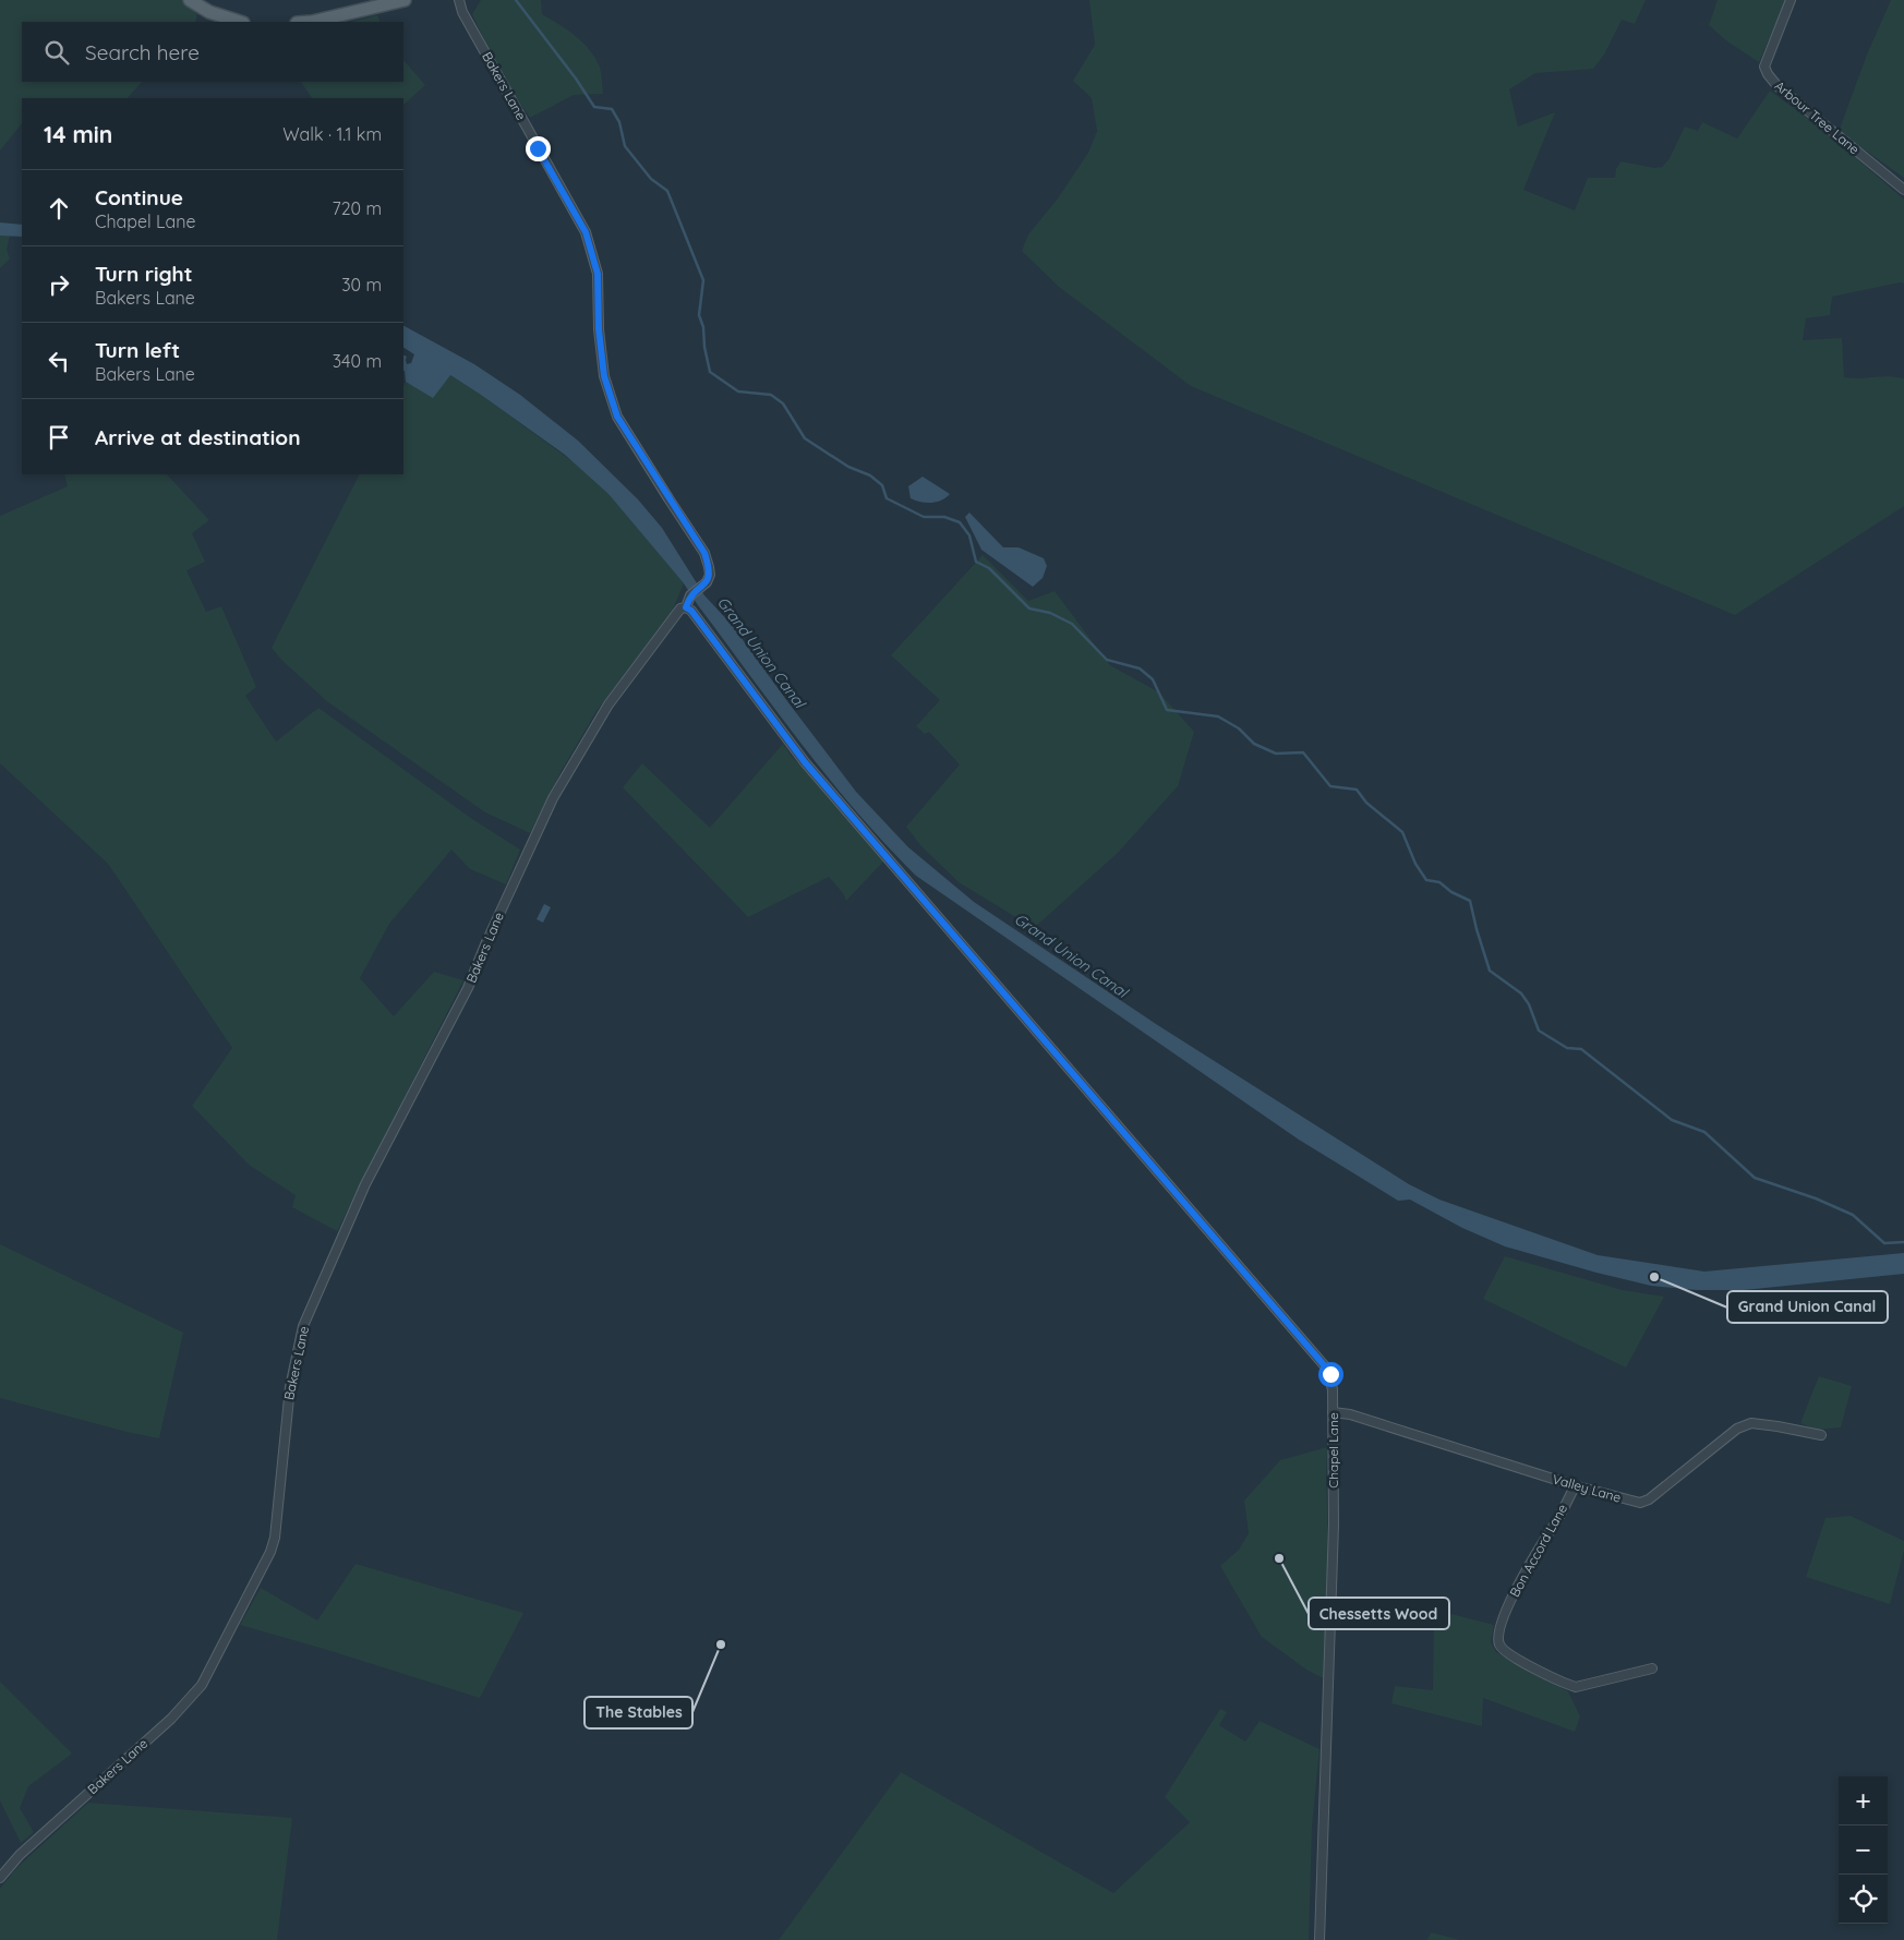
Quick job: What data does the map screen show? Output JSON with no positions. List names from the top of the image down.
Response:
{
  "streets": {
    "street": [
      "Bakers Lane",
      "Arbour Tree Lane",
      "Chapel Lane",
      "Valley Lane",
      "Bon Accord Lane"
    ]
  },
  "crossings": [
    ["Bakers Lane", "Chapel Lane"],
    ["Chapel Lane", "Valley Lane"],
    ["Valley Lane", "Bon Accord Lane"]
  ],
  "water": ["Grand Union Canal"],
  "places": ["Grand Union Canal", "Chessetts Wood", "The Stables"],
  "page": {
    "search": "Search here",
    "heading": ["14 min", "Walk · 1.1 km"],
    "list": [
      ["Continue", "Chapel Lane", "720 m"],
      ["Turn right", "Bakers Lane", "30 m"],
      ["Turn left", "Bakers Lane", "340 m"],
      "Arrive at destination"
    ],
    "map_buttons": ["+", "−"]
  }
}
